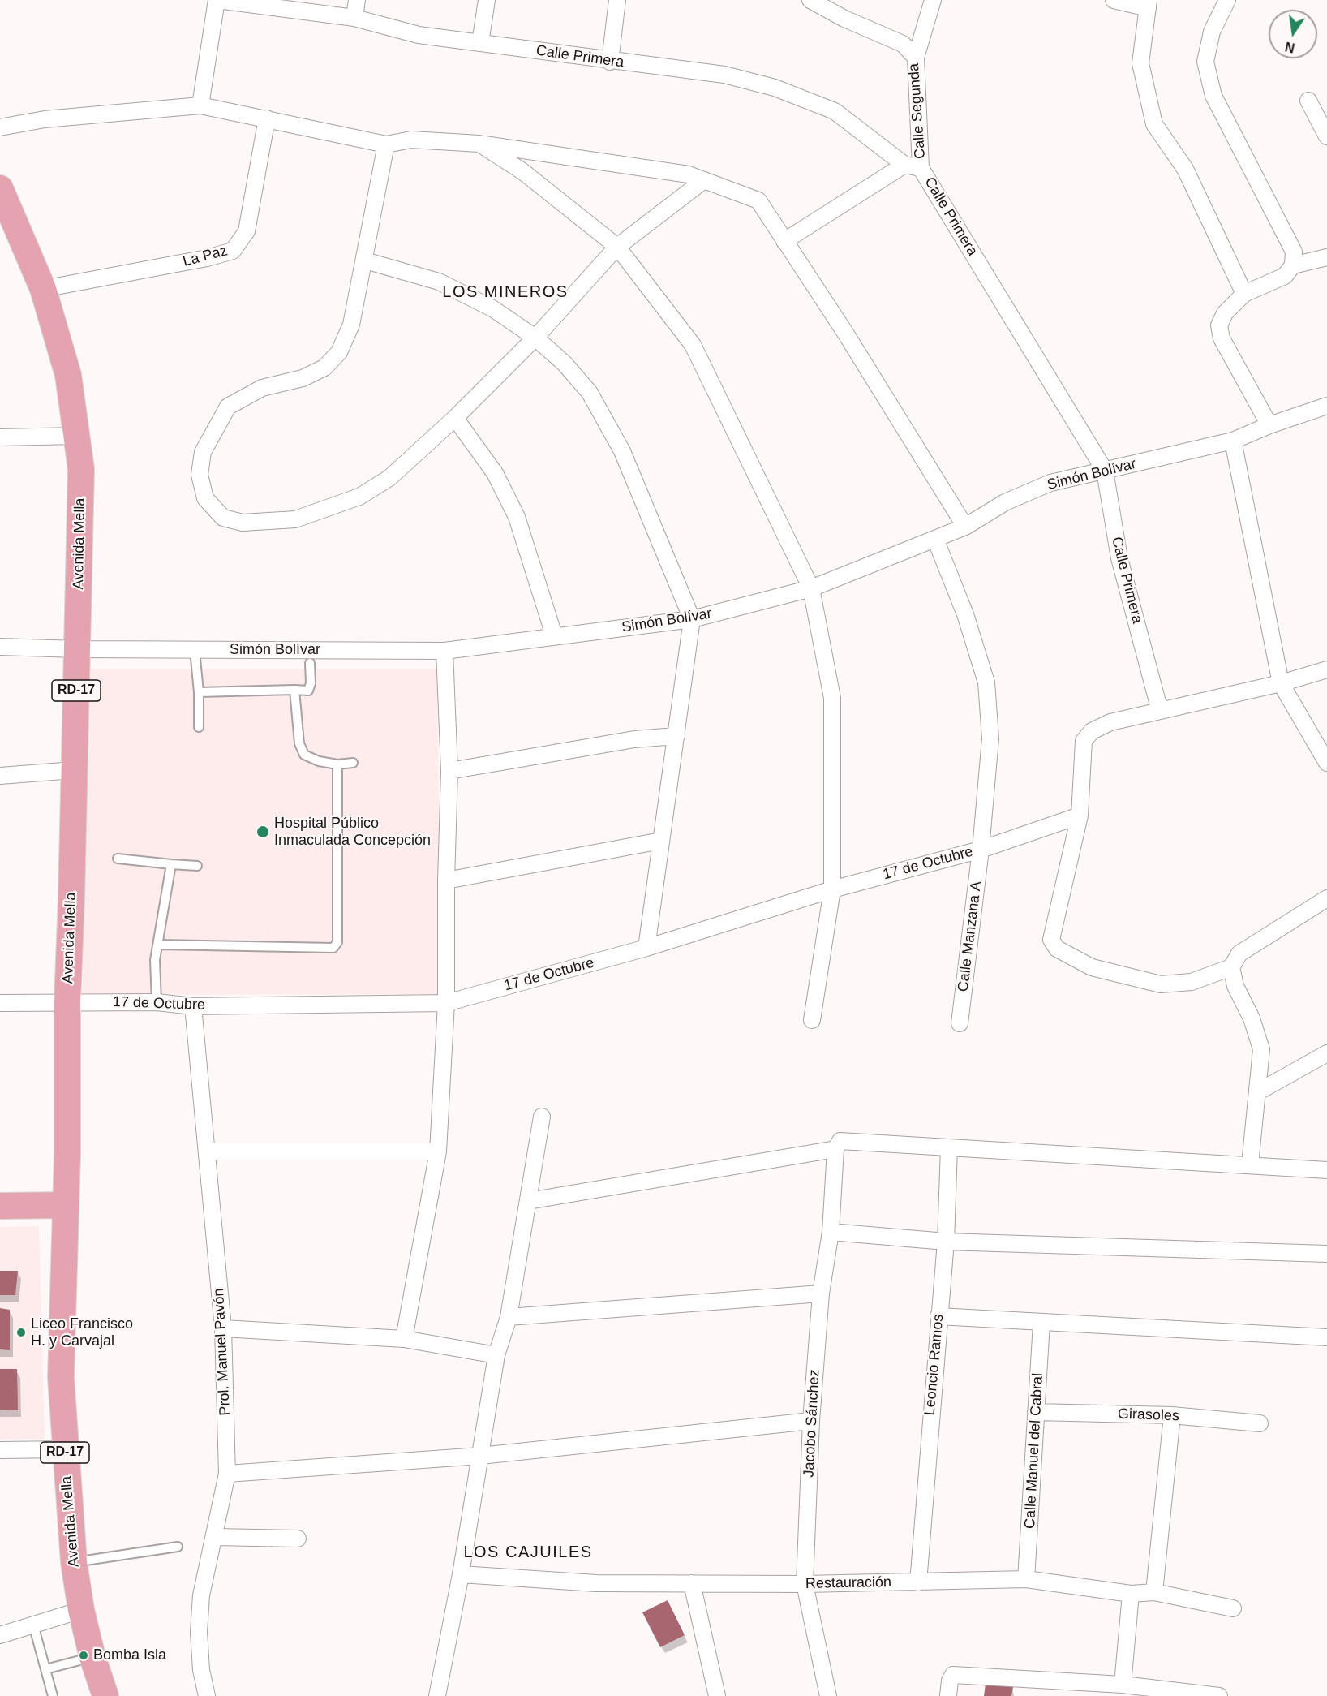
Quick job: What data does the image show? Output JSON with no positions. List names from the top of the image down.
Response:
{
  "streets": {
    "main road": ["Avenida Mella", "RD-17"],
    "street": [
      "Calle Primera",
      "Calle Segunda",
      "La Paz",
      "Simón Bolívar",
      "17 de Octubre",
      "Calle Manzana A",
      "Prol. Manuel Pavón",
      "Leoncio Ramos",
      "Girasoles",
      "Jacobo Sánchez",
      "Calle Manuel del Cabral",
      "Restauración"
    ]
  },
  "crossings": [
    ["Calle Primera", "Calle Segunda"],
    ["Calle Primera", "Simón Bolívar"],
    ["La Paz", "Avenida Mella"],
    ["Simón Bolívar", "Avenida Mella"],
    ["Simón Bolívar", "Calle Manzana A"],
    ["Avenida Mella", "17 de Octubre"],
    ["17 de Octubre", "Calle Manzana A"],
    ["17 de Octubre", "Prol. Manuel Pavón"],
    ["Leoncio Ramos", "Restauración"],
    ["Girasoles", "Calle Manuel del Cabral"],
    ["Jacobo Sánchez", "Restauración"],
    ["Calle Manuel del Cabral", "Restauración"]
  ],
  "districts": ["LOS MINEROS", "LOS CAJUILES"],
  "places": ["Hospital Público Inmaculada Concepción", "Liceo Francisco H. y Carvajal", "Bomba Isla"],
  "north": "bottom"
}
